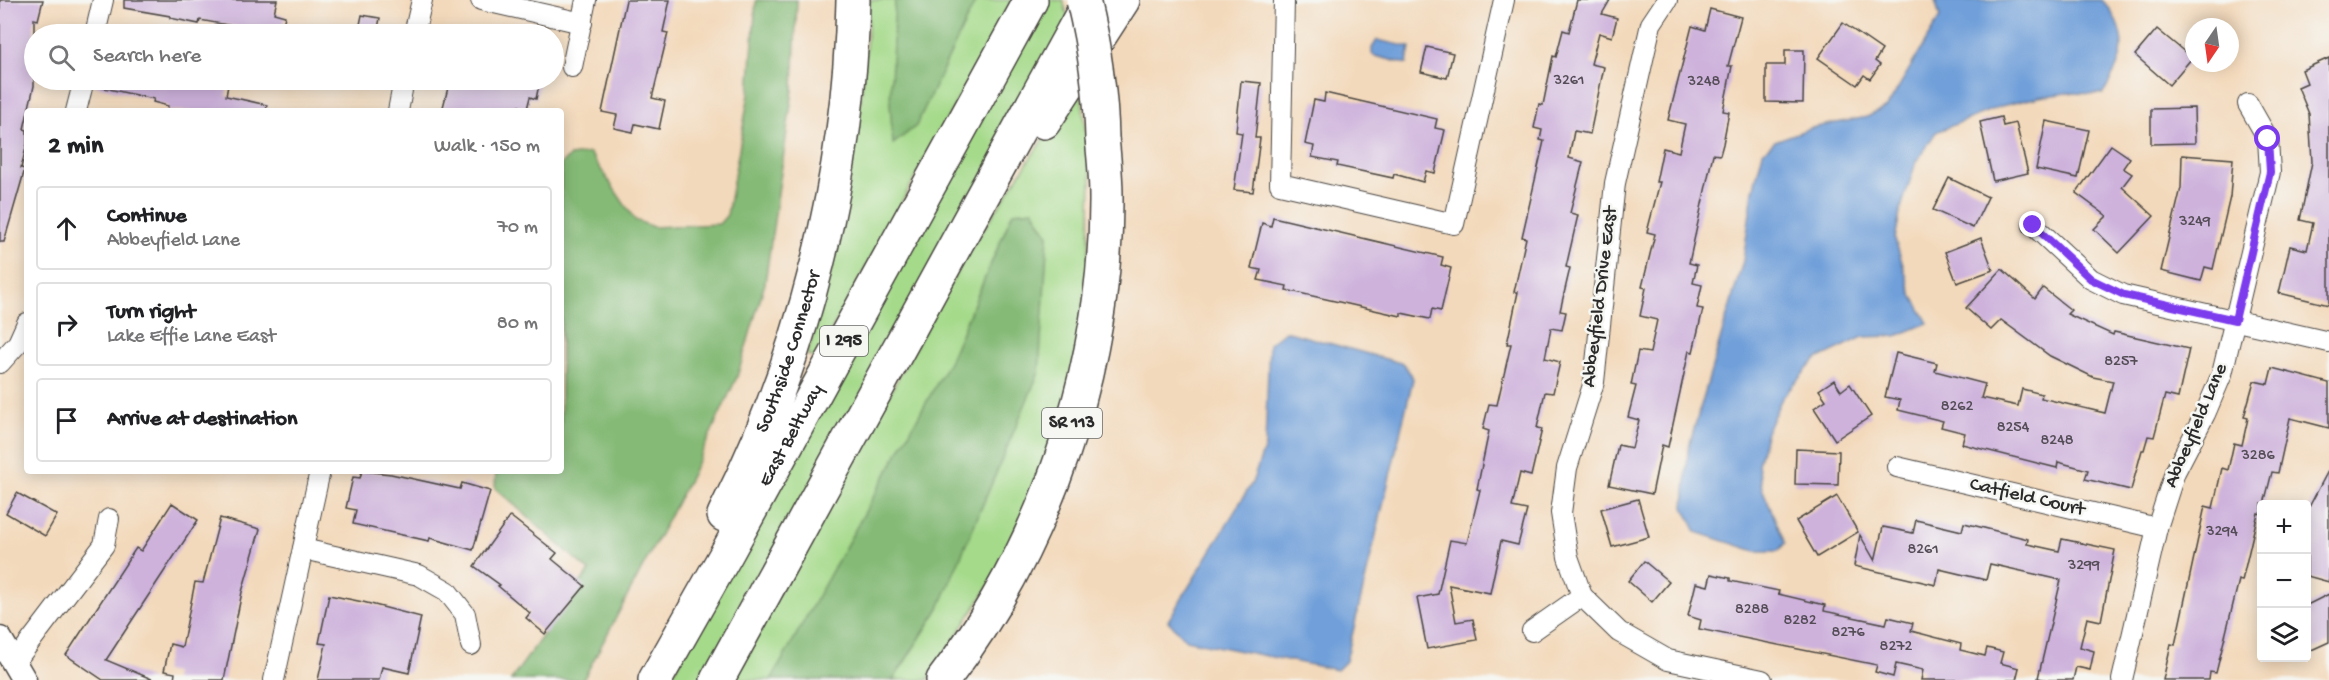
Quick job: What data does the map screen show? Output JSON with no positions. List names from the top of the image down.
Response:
{
  "streets": {
    "highway": [
      "I 295",
      "Southside Connector",
      "SR 113",
      "East Beltway"
    ],
    "street": ["Abbeyfield Drive East", "Abbeyfield Lane", "Catfield Court"]
  },
  "crossings": [
    ["Abbeyfield Lane", "Catfield Court"]
  ],
  "house_numbers": [
    "3261",
    "3248",
    "3249",
    "8257",
    "8262",
    "8254",
    "8248",
    "3286",
    "3294",
    "8261",
    "3299",
    "8288",
    "8282",
    "8276",
    "8272"
  ],
  "north": "bottom",
  "page": {
    "search": "Search here",
    "heading": ["2 min", "Walk · 150 m"],
    "list": [
      ["Continue", "Abbeyfield Lane", "70 m"],
      ["Turn right", "Lake Effie Lane East", "80 m"],
      "Arrive at destination"
    ],
    "map_buttons": ["+", "−"]
  }
}
